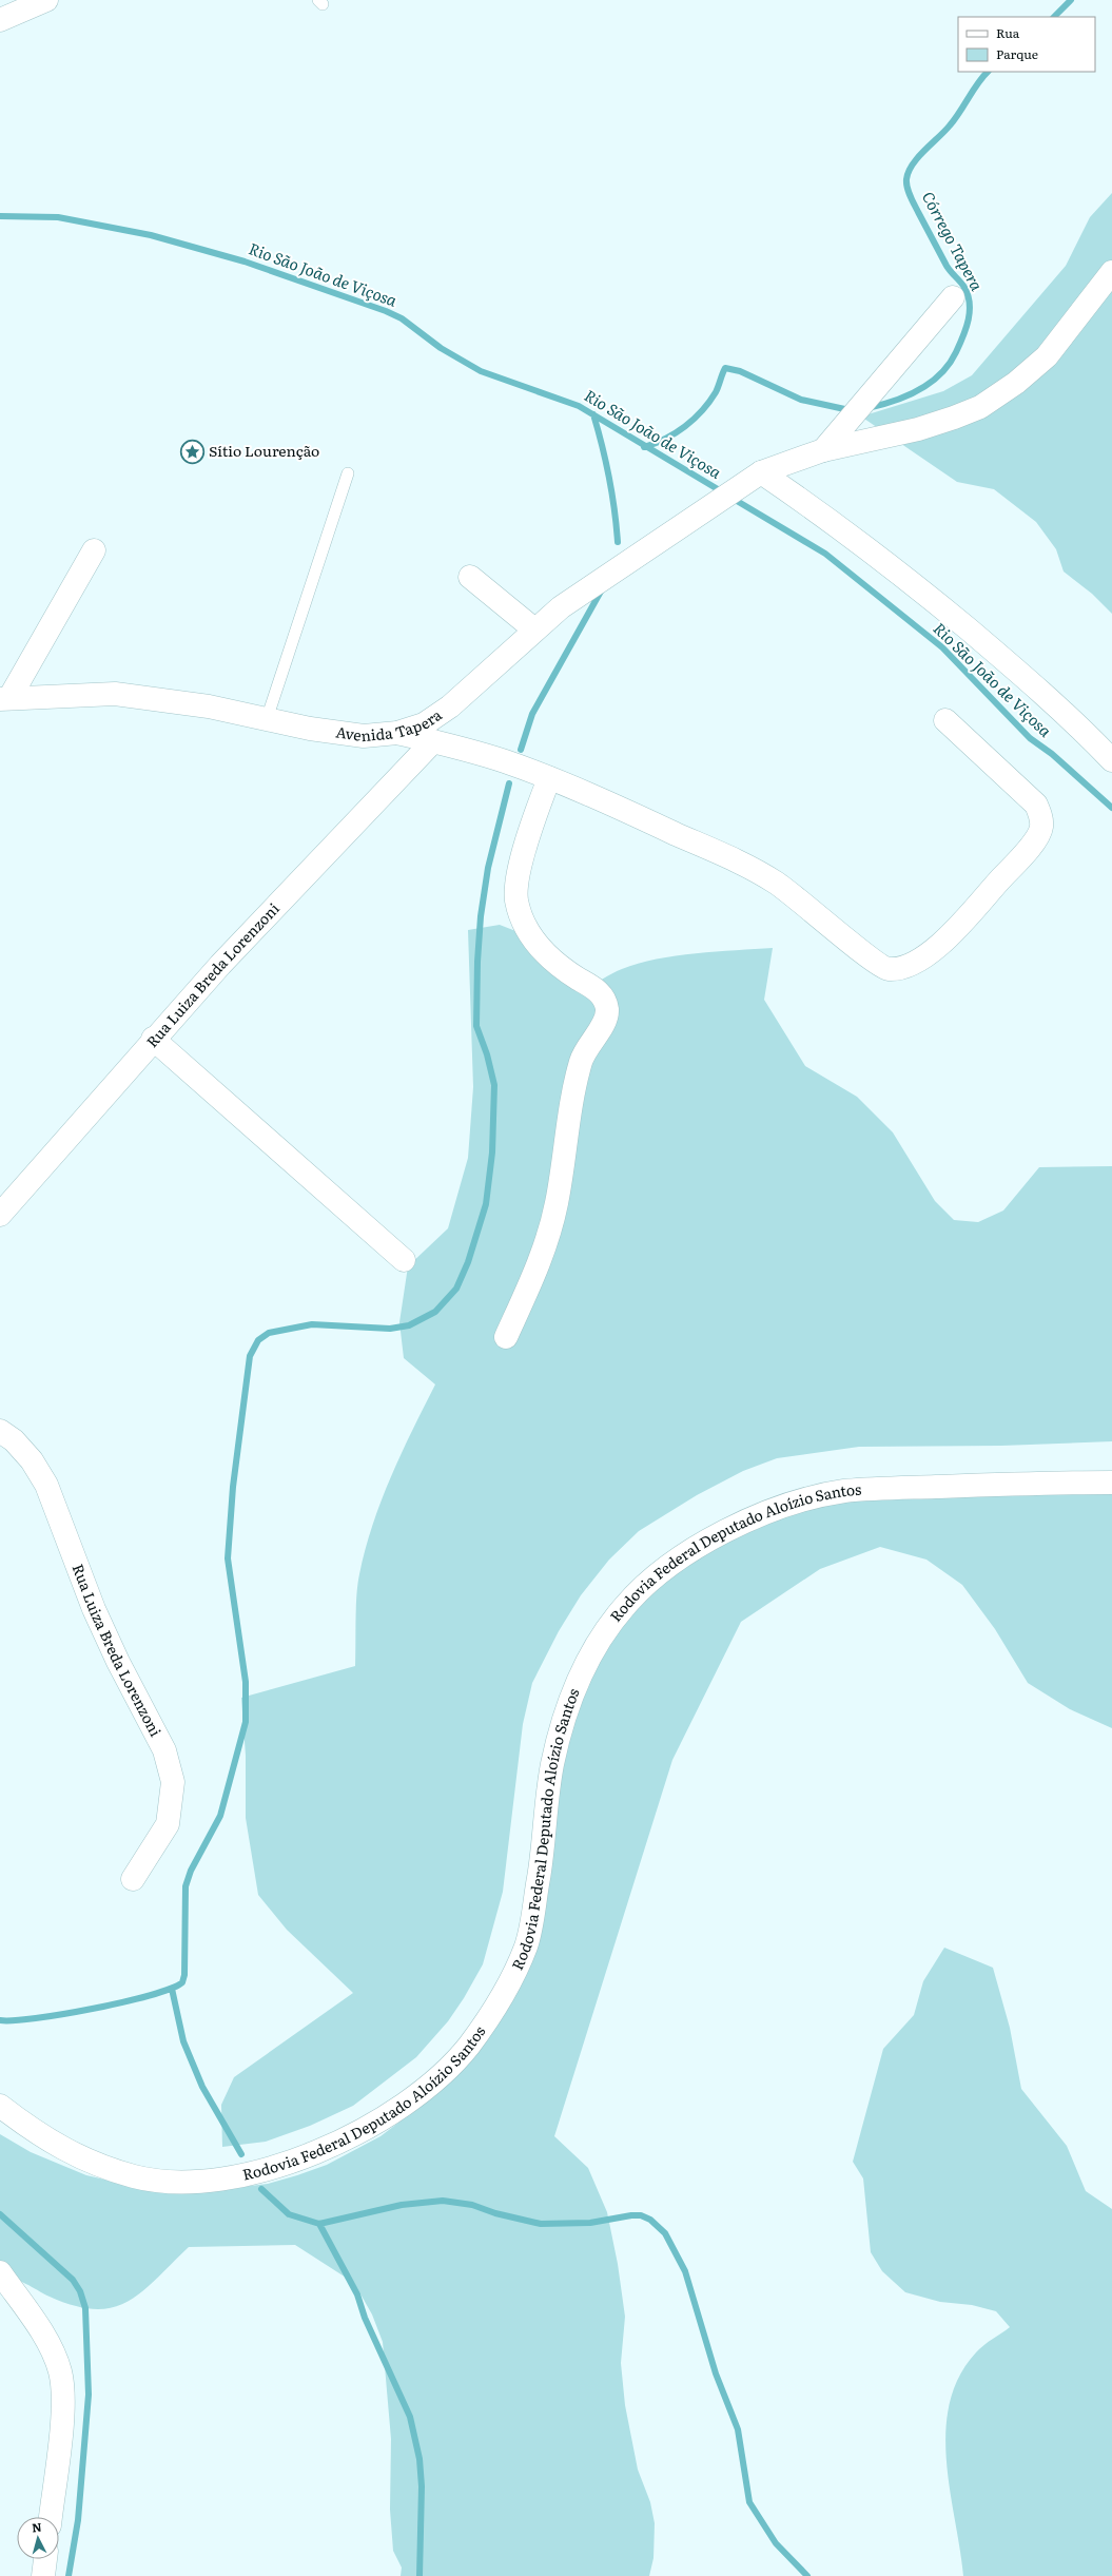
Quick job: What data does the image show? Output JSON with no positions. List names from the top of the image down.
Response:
{
  "streets": {
    "main road": ["Avenida Tapera", "Rua Luiza Breda Lorenzoni", "Rodovia Federal Deputado Aloízio Santos"]
  },
  "water": ["Córrego Tapera", "Rio São João de Viçosa"],
  "places": {
    "place": ["Sítio Lourenção"]
  },
  "legend": ["Rua", "Parque"],
  "north": "top"
}
